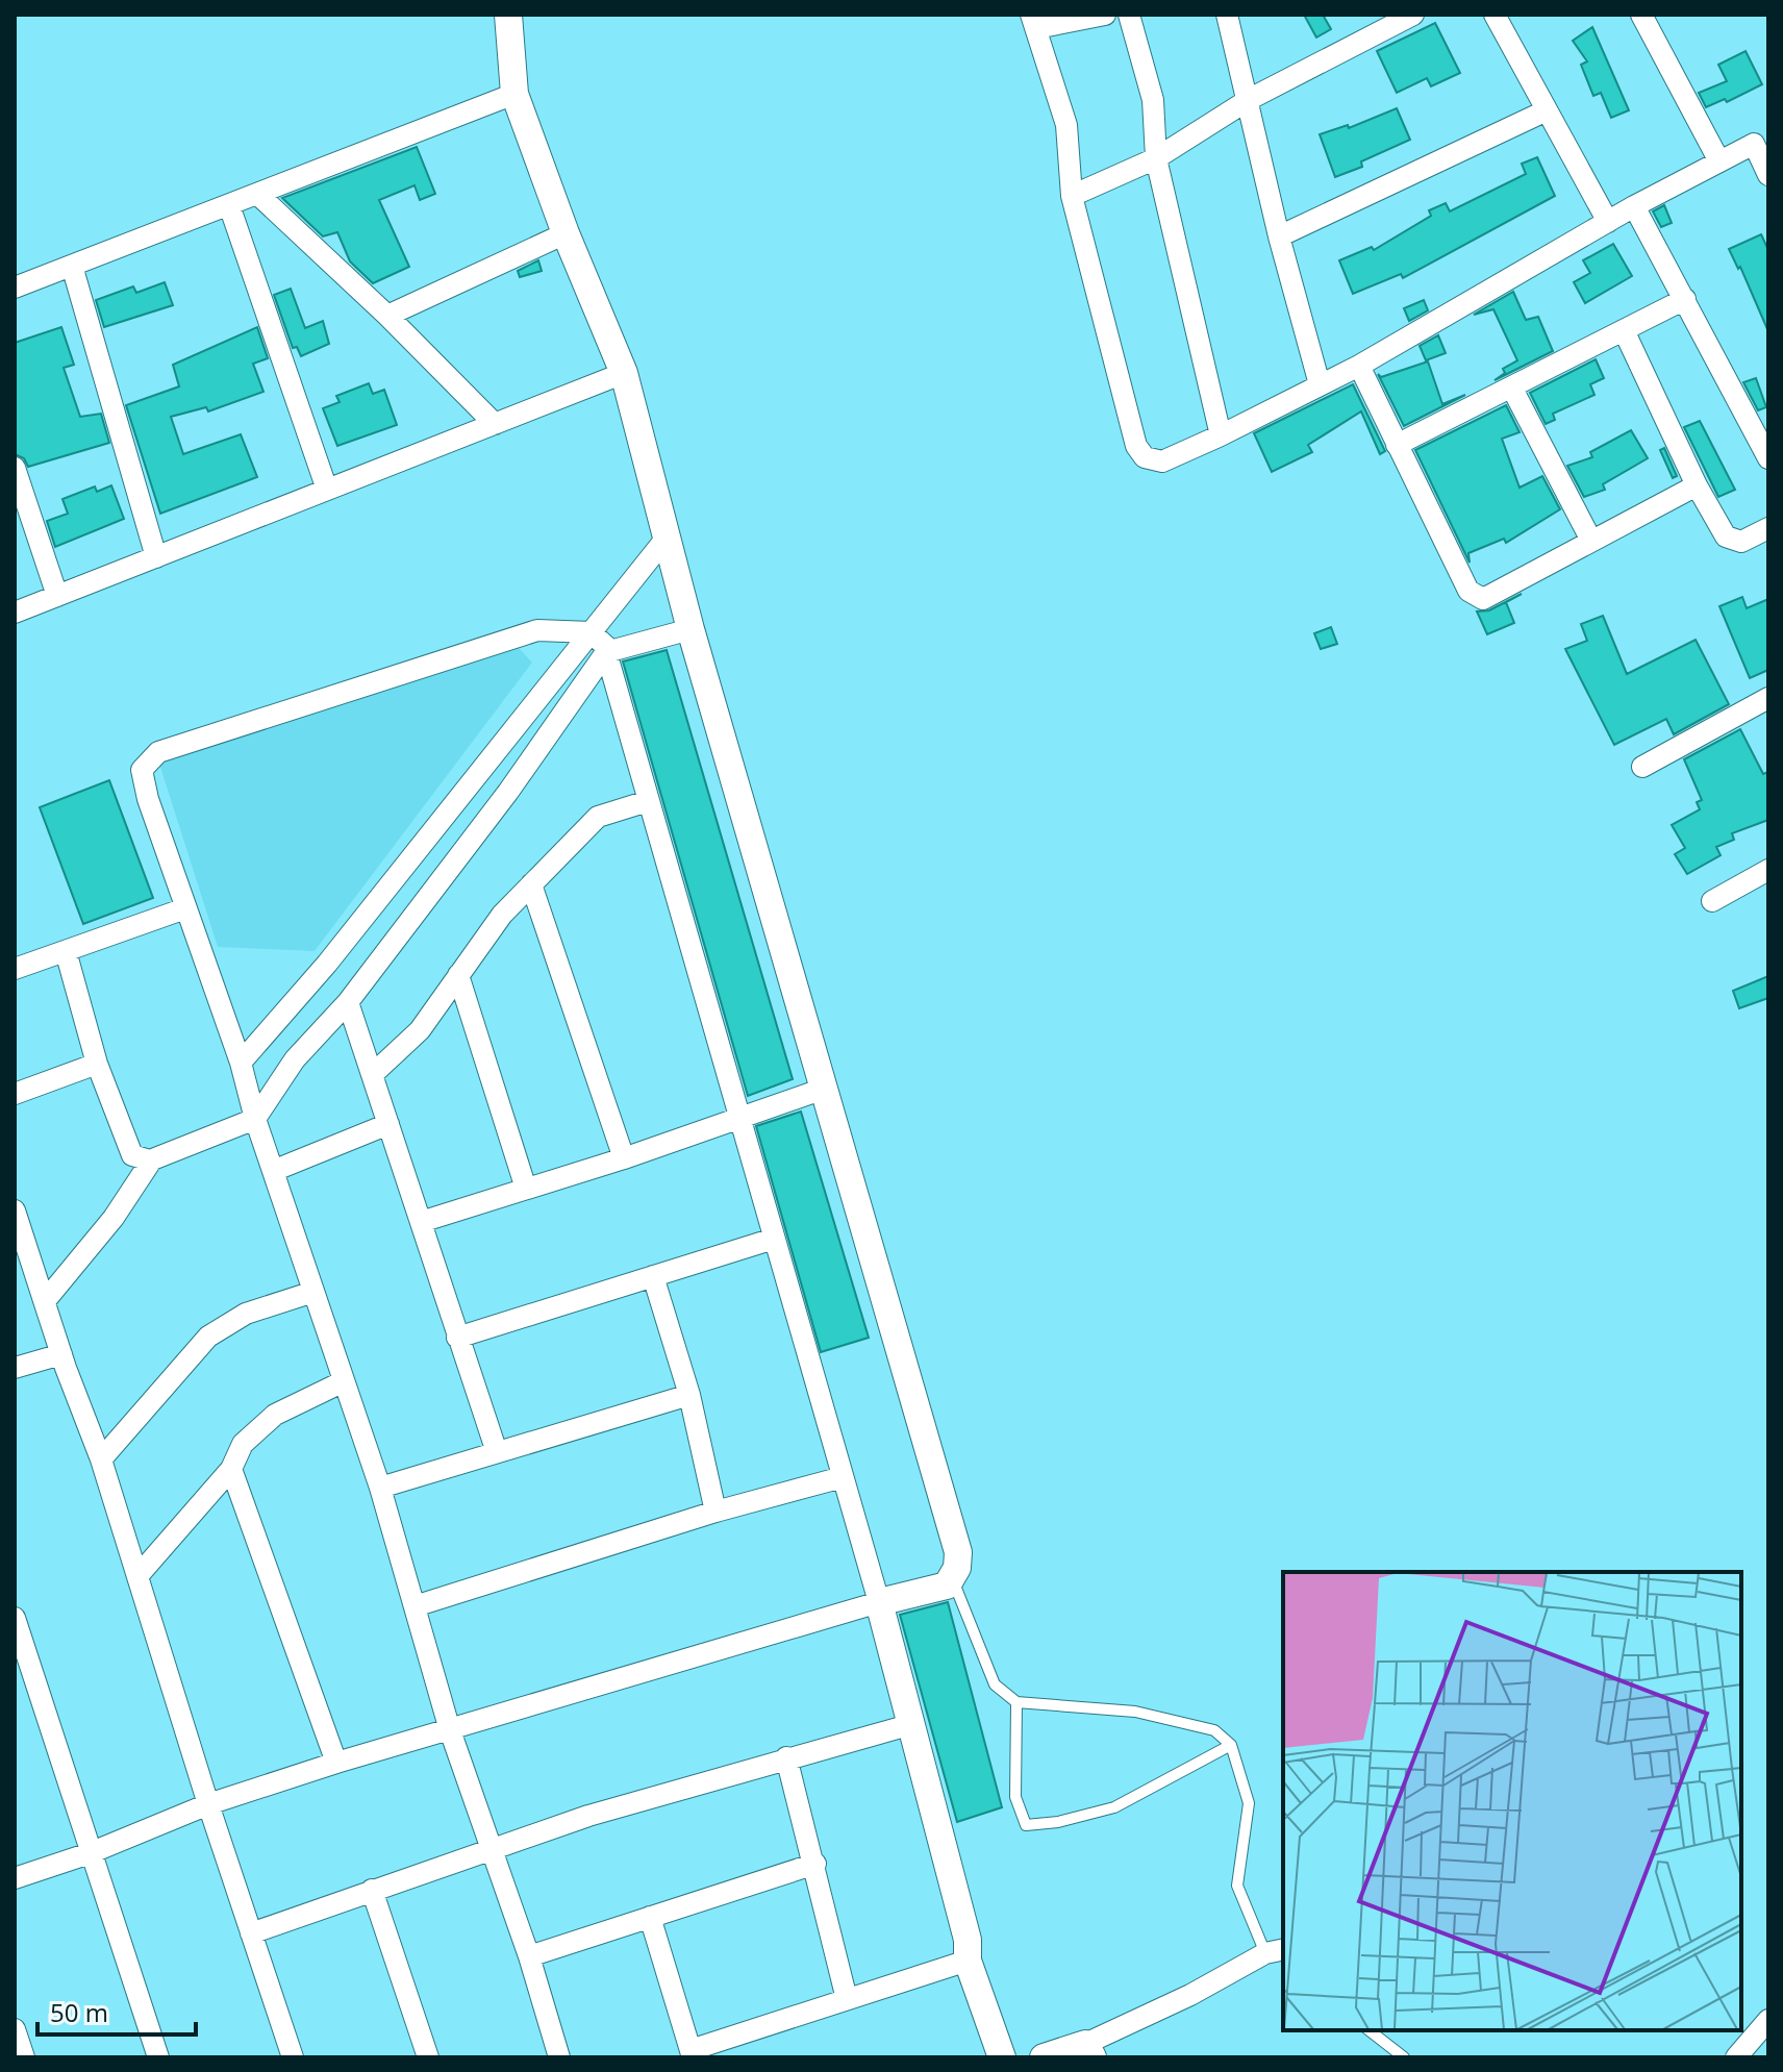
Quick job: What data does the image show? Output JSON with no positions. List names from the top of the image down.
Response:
{
  "scale_bar": "50 m"
}
